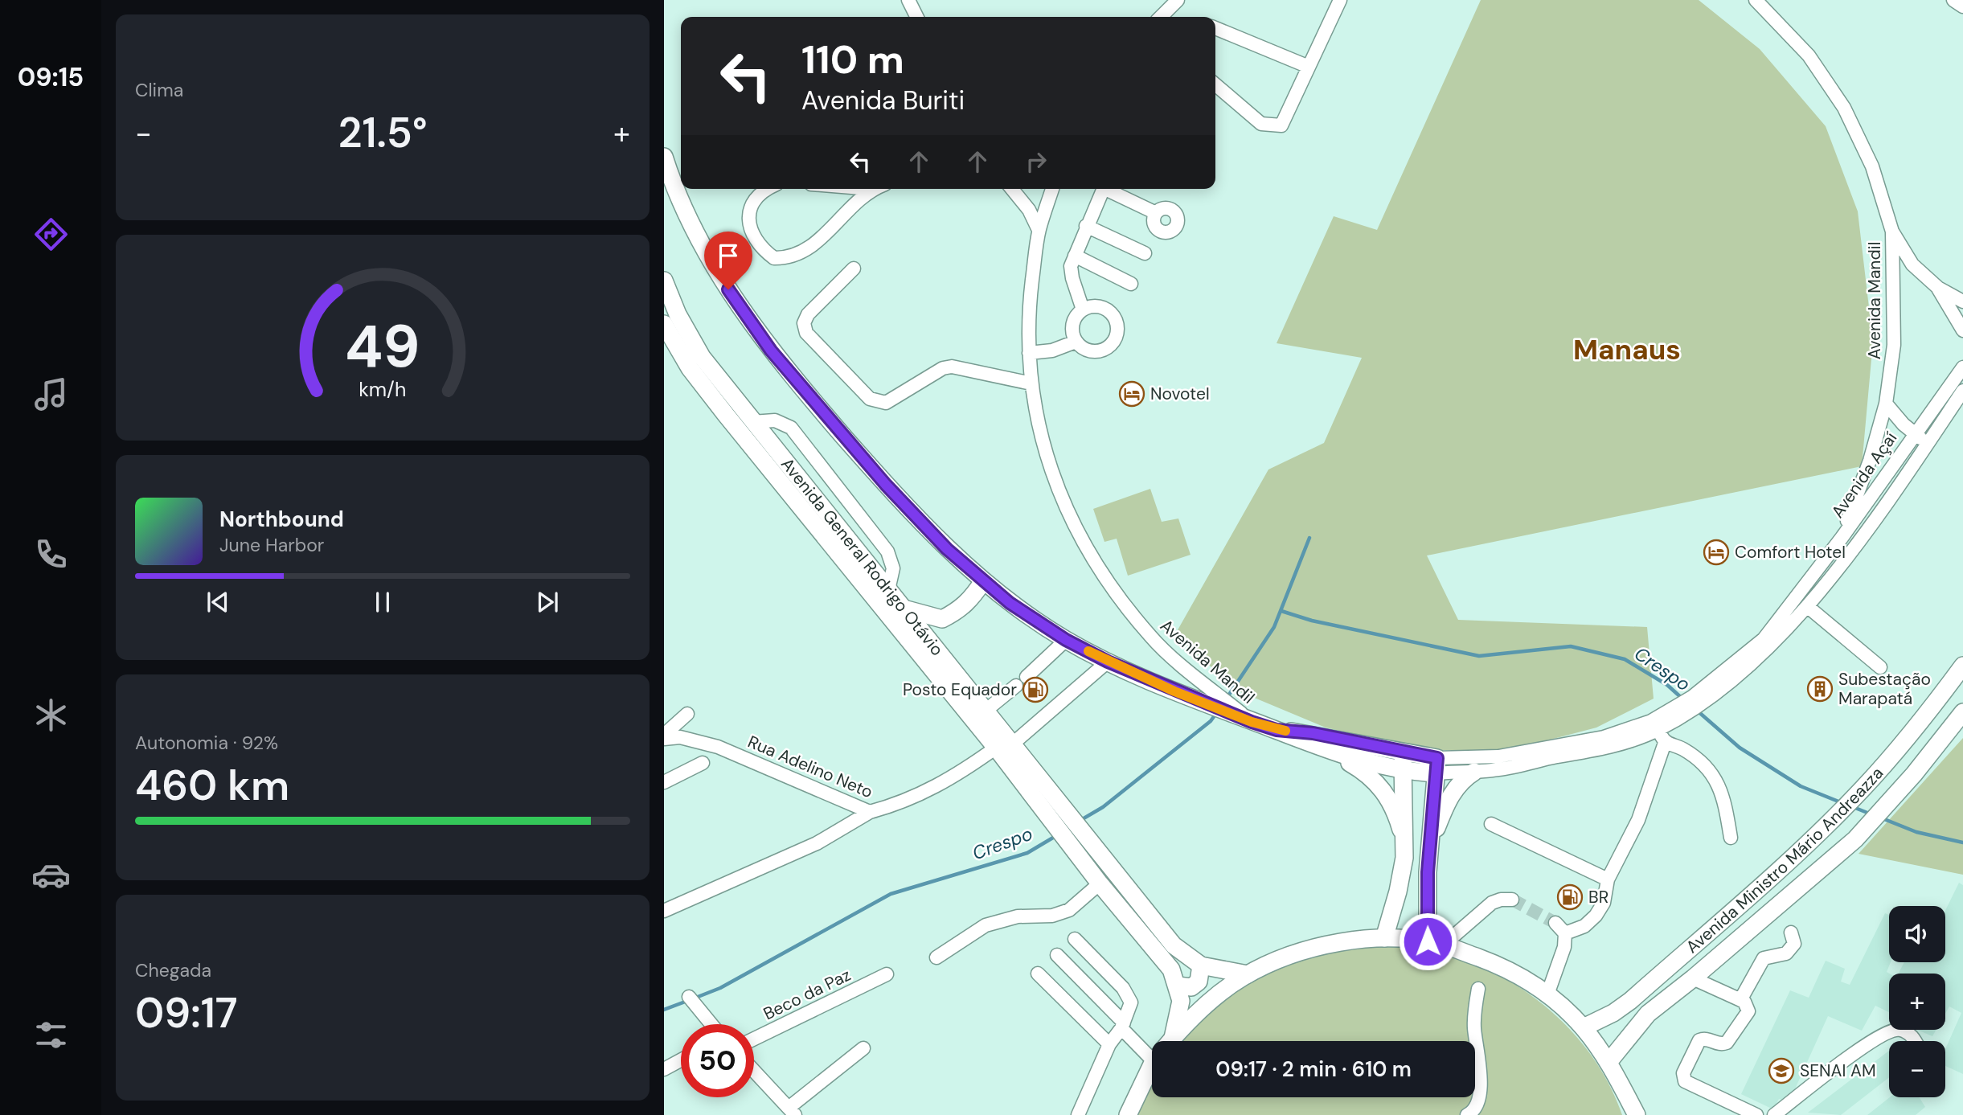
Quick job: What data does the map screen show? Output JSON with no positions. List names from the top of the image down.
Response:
{
  "streets": {
    "main road": ["Avenida General Rodrigo Otávio", "Avenida Ministro Mário Andreazza"],
    "street": [
      "Avenida Mandil",
      "Avenida Açaí",
      "Rua Adelino Neto",
      "Beco da Paz"
    ]
  },
  "crossings": [
    ["Avenida Mandil", "Avenida Açaí"],
    ["Avenida General Rodrigo Otávio", "Rua Adelino Neto"]
  ],
  "districts": ["Manaus"],
  "water": ["Crespo"],
  "places": {
    "hotel": ["Novotel", "Comfort Hotel"],
    "building": ["Subestação Marapatá"],
    "fuel station": ["Posto Equador", "BR"],
    "school or university": ["SENAI AM"]
  },
  "page": {
    "tabs": "09:15",
    "tile": [
      "Clima",
      ["Autonomia · 92%", "460 km"],
      ["Chegada", "09:17"]
    ],
    "turn": ["110 m", "Avenida Buriti"],
    "heat": ["−", "21.5°", "+"],
    "song": ["Northbound", "June Harbor"],
    "map_buttons": ["+", "−"],
    "limit": "50",
    "trip": "09:17 · 2 min · 610 m",
    "gauge": ["49", "km/h"]
  }
}
